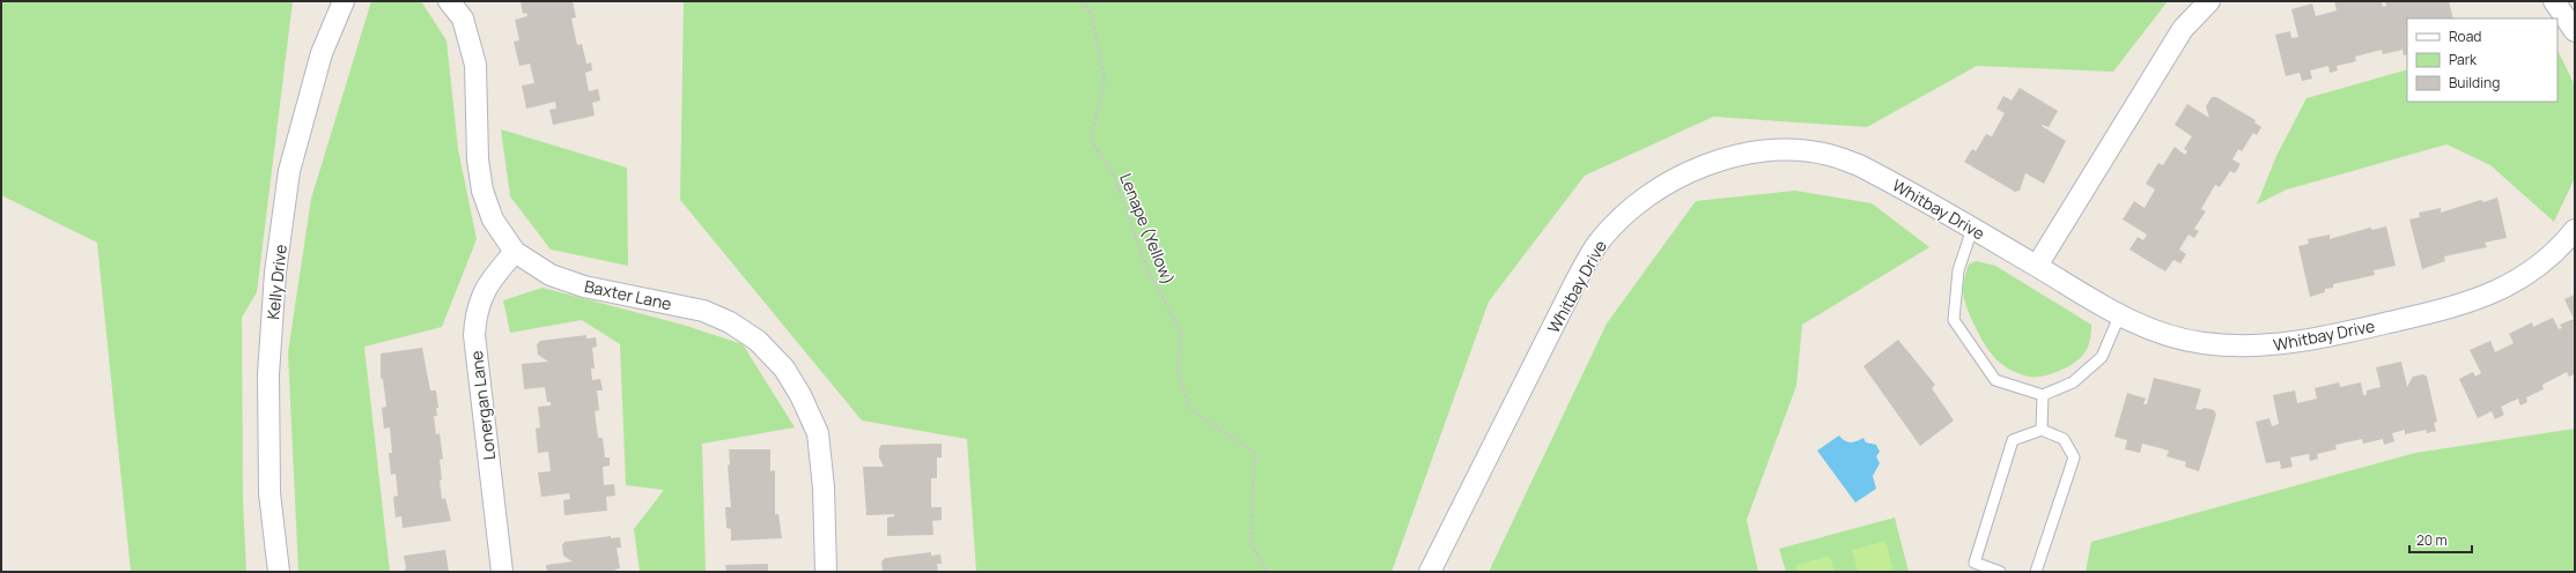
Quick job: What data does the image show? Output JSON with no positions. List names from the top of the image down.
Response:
{
  "streets": {
    "street": [
      "Whitbay Drive",
      "Kelly Drive",
      "Baxter Lane",
      "Lonergan Lane"
    ],
    "path": ["Lenape (Yellow)"]
  },
  "crossings": [
    ["Baxter Lane", "Lonergan Lane"]
  ],
  "legend": ["Road", "Park", "Building"],
  "scale_bar": "20 m"
}
